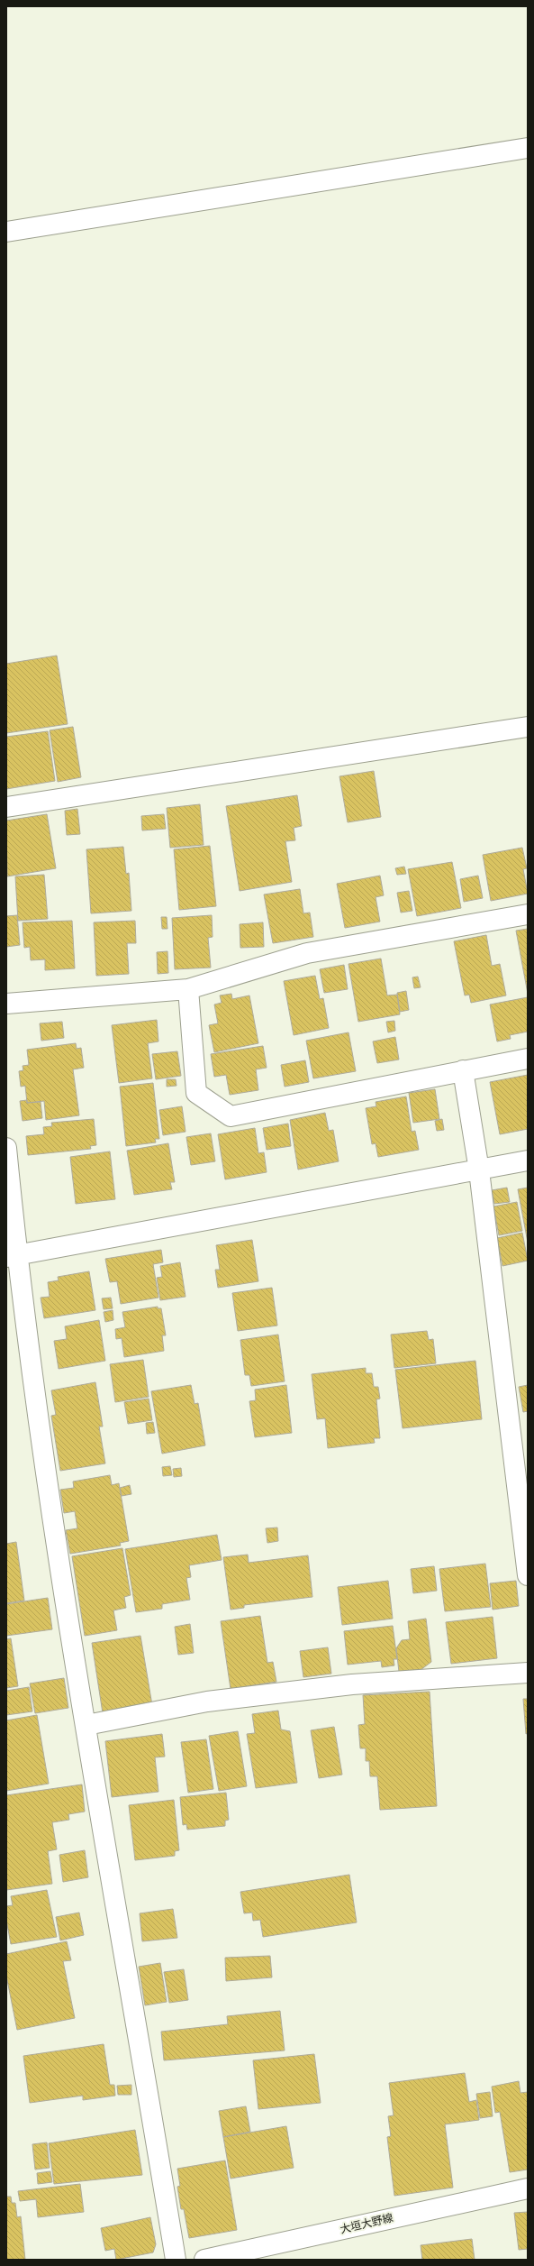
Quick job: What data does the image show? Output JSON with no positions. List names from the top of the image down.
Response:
{
  "streets": {
    "street": ["大垣大野線"]
  }
}
